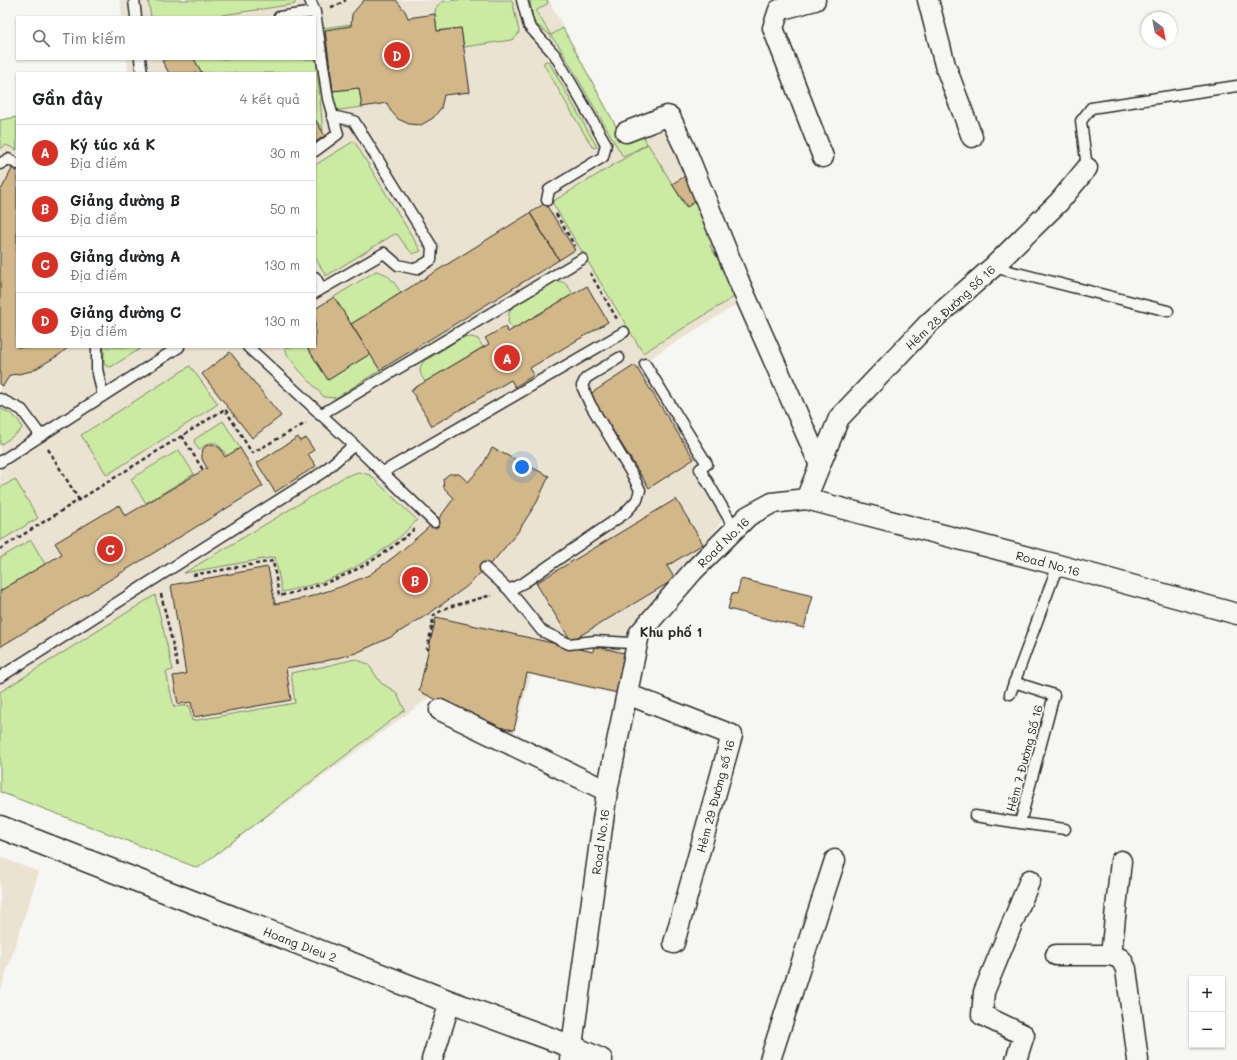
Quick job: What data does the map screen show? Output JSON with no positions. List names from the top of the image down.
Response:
{
  "streets": {
    "street": [
      "Hẻm 28 Đường Số 16",
      "Road No.16",
      "Hẻm 29 Đường số 16",
      "Hoang Dieu 2"
    ],
    "lane": ["Hẻm 7 Đường Số 16"]
  },
  "crossings": [
    ["Hẻm 28 Đường Số 16", "Road No.16"],
    ["Road No.16", "Hẻm 29 Đường số 16"],
    ["Road No.16", "Hoang Dieu 2"]
  ],
  "districts": ["Khu phố 1"],
  "north": "bottom right",
  "page": {
    "search": "Tìm kiếm",
    "pins": [
      "D",
      "A",
      "C",
      "B"
    ],
    "heading": ["Gần đây", "4 kết quả"],
    "list": [
      {
        "mark": "A",
        "name": "Ký túc xá K",
        "note": "Địa điểm",
        "value": "30 m"
      },
      {
        "mark": "B",
        "name": "Giảng đường B",
        "note": "Địa điểm",
        "value": "50 m"
      },
      {
        "mark": "C",
        "name": "Giảng đường A",
        "note": "Địa điểm",
        "value": "130 m"
      },
      {
        "mark": "D",
        "name": "Giảng đường C",
        "note": "Địa điểm",
        "value": "130 m"
      }
    ],
    "map_buttons": ["+", "−"]
  }
}
